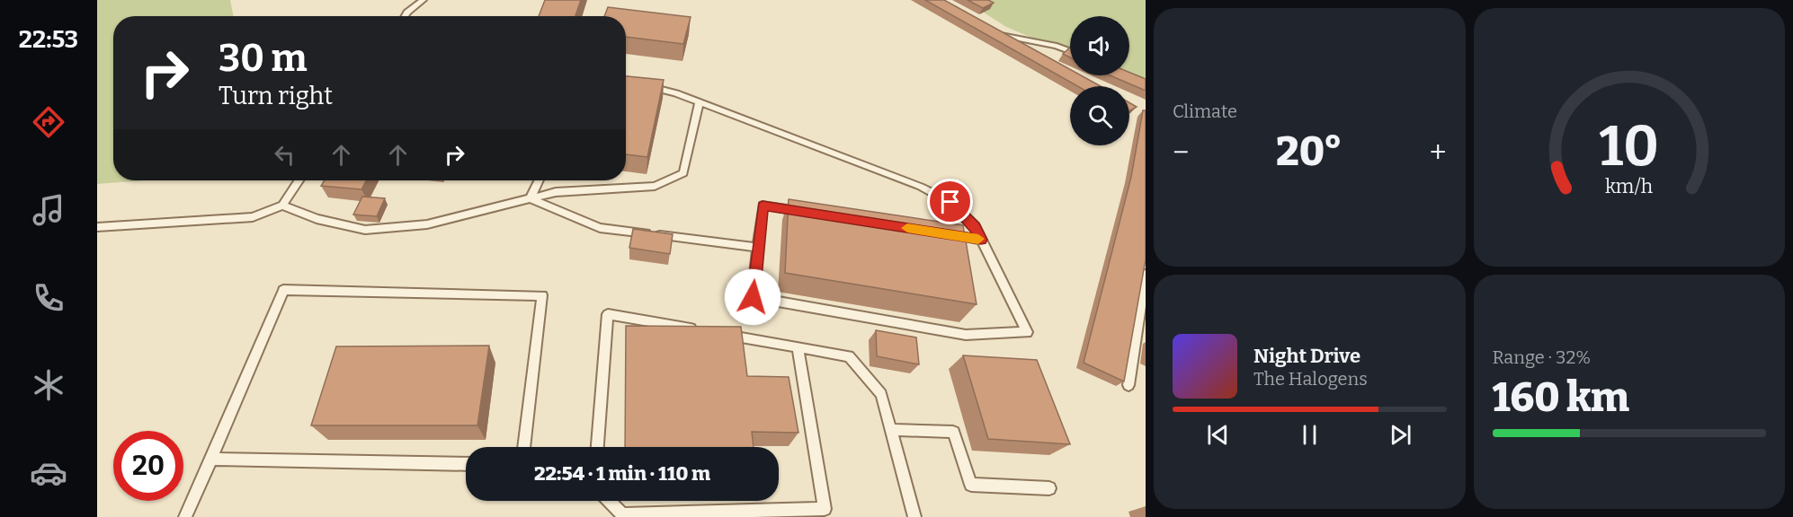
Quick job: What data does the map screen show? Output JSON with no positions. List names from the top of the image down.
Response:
{
  "page": {
    "tabs": "22:53",
    "tile": [
      "Climate",
      ["Range · 32%", "160 km"]
    ],
    "turn": ["30 m", "Turn right"],
    "heat": ["−", "20°", "+"],
    "song": ["Night Drive", "The Halogens"],
    "limit": "20",
    "trip": "22:54 · 1 min · 110 m",
    "gauge": ["10", "km/h"]
  }
}
